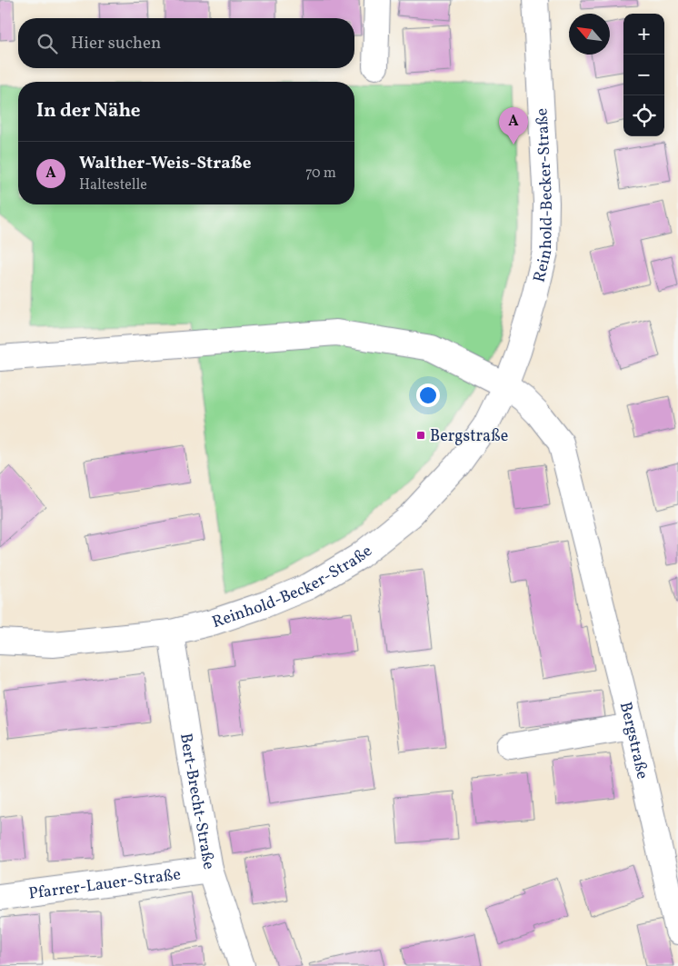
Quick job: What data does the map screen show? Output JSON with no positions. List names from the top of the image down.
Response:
{
  "streets": {
    "street": [
      "Reinhold-Becker-Straße",
      "Bergstraße",
      "Bert-Brecht-Straße",
      "Pfarrer-Lauer-Straße"
    ]
  },
  "crossings": [
    ["Reinhold-Becker-Straße", "Bergstraße"],
    ["Reinhold-Becker-Straße", "Bert-Brecht-Straße"],
    ["Bert-Brecht-Straße", "Pfarrer-Lauer-Straße"]
  ],
  "places": {
    "transit": ["Bergstraße"]
  },
  "north": "top left",
  "page": {
    "map_buttons": ["+", "−"],
    "search": "Hier suchen",
    "heading": "In der Nähe",
    "pins": "A",
    "list": [
      {
        "mark": "A",
        "name": "Walther-Weis-Straße",
        "note": "Haltestelle",
        "value": "70 m"
      }
    ]
  }
}
